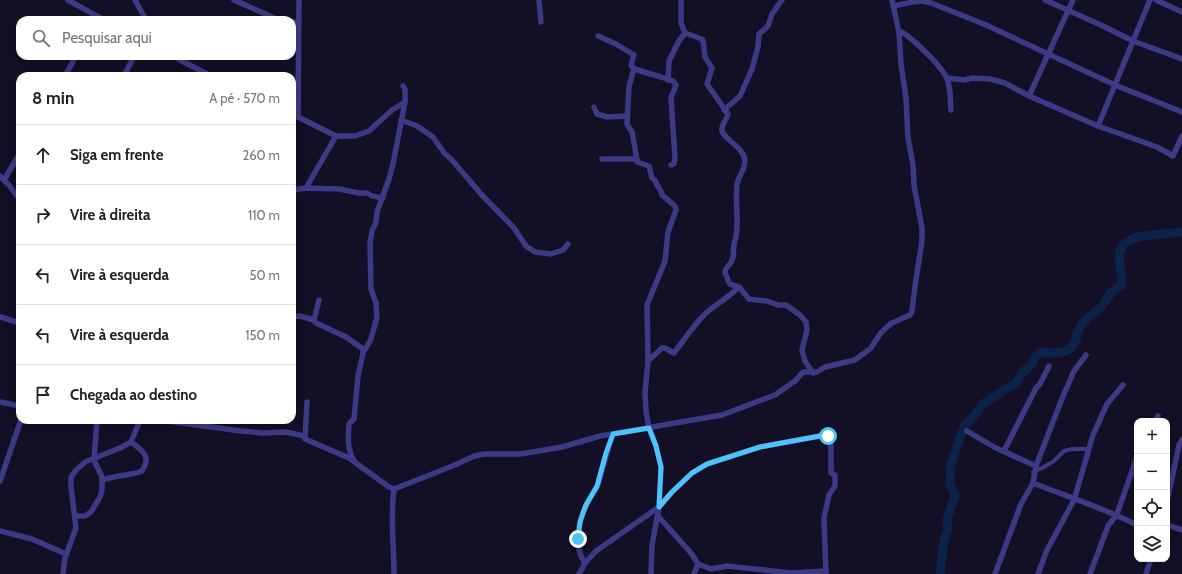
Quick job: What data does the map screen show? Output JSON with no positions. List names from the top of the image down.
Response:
{
  "page": {
    "search": "Pesquisar aqui",
    "heading": ["8 min", "A pé · 570 m"],
    "list": [
      ["Siga em frente", "260 m"],
      ["Vire à direita", "110 m"],
      ["Vire à esquerda", "50 m"],
      ["Vire à esquerda", "150 m"],
      "Chegada ao destino"
    ],
    "map_buttons": ["+", "−"]
  }
}
